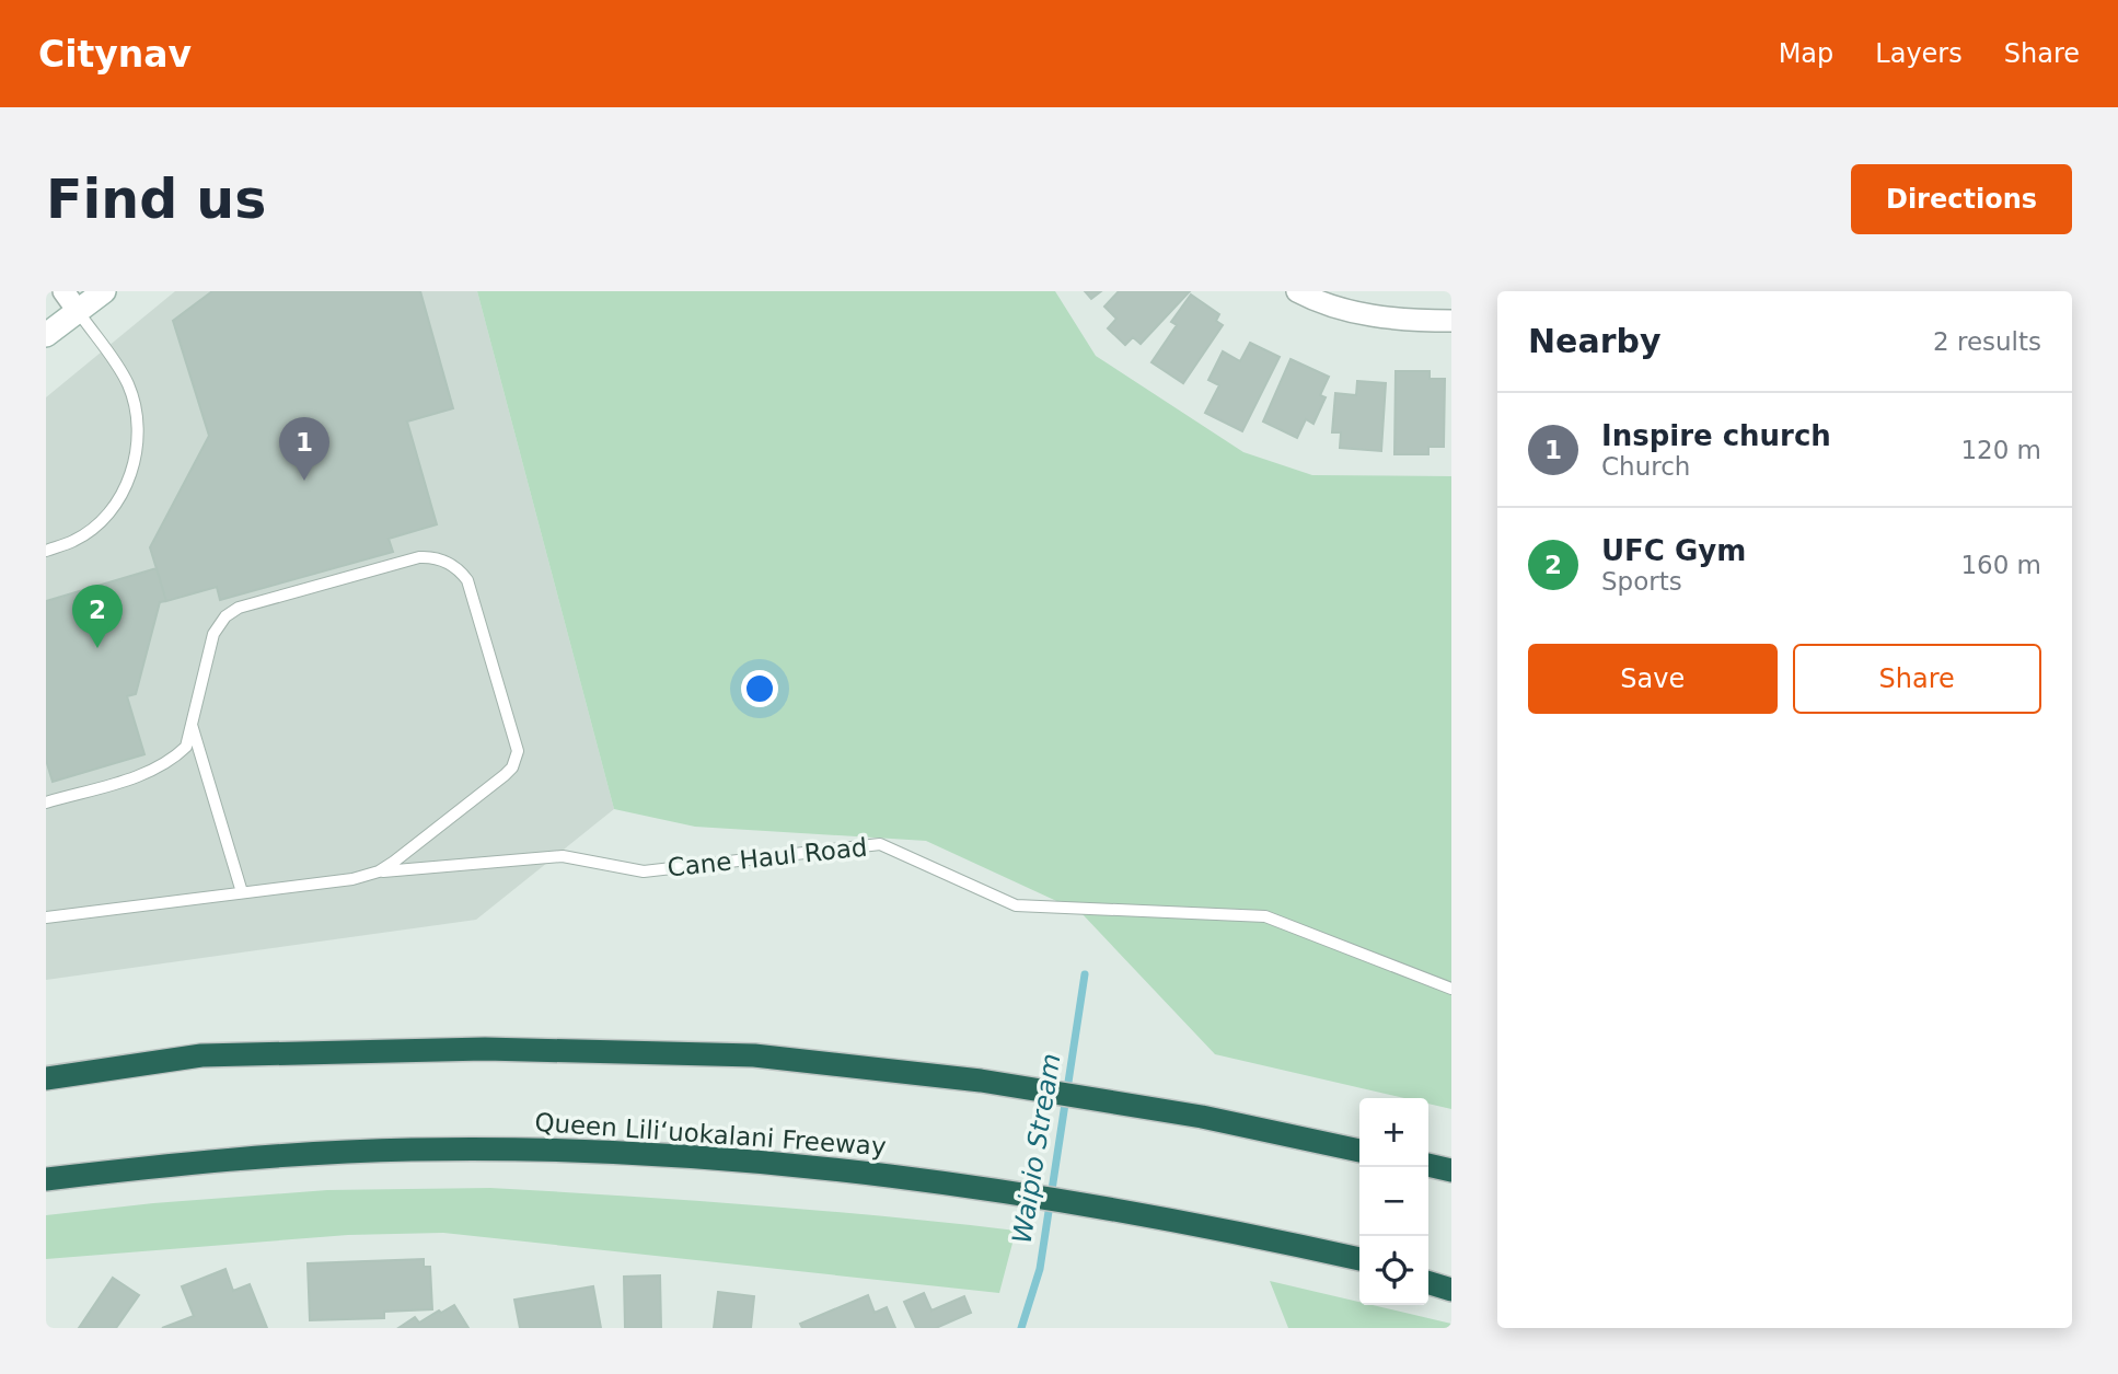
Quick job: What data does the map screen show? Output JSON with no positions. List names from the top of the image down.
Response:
{
  "streets": {
    "highway": ["Queen Liliʻuokalani Freeway"],
    "lane": ["Cane Haul Road"]
  },
  "water": ["Waipio Stream"],
  "page": {
    "header": "Citynav",
    "nav": ["Map", "Layers", "Share"],
    "buttons": [
      "Directions",
      ["Save", "Share"]
    ],
    "title": "Find us",
    "heading": ["Nearby", "2 results"],
    "list": [
      {
        "mark": "1",
        "name": "Inspire church",
        "note": "Church",
        "value": "120 m"
      },
      {
        "mark": "2",
        "name": "UFC Gym",
        "note": "Sports",
        "value": "160 m"
      }
    ],
    "pins": ["1", "2"],
    "map_buttons": ["+", "−"]
  }
}
